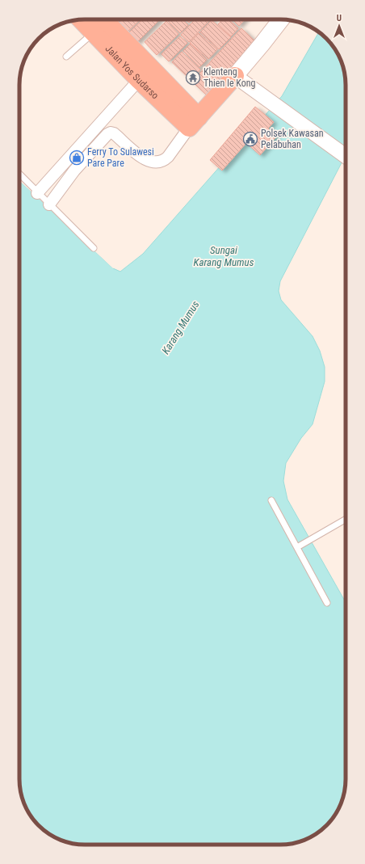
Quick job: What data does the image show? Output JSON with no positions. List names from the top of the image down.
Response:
{
  "streets": {
    "highway": ["Jalan Yos Sudarso"]
  },
  "water": ["Sungai Karang Mumus", "Karang Mumus"],
  "places": {
    "temple": ["Klenteng Thien Ie Kong"],
    "public building": ["Polsek Kawasan Pelabuhan"],
    "shop": ["Ferry To Sulawesi Pare Pare"]
  },
  "north": "top"
}
